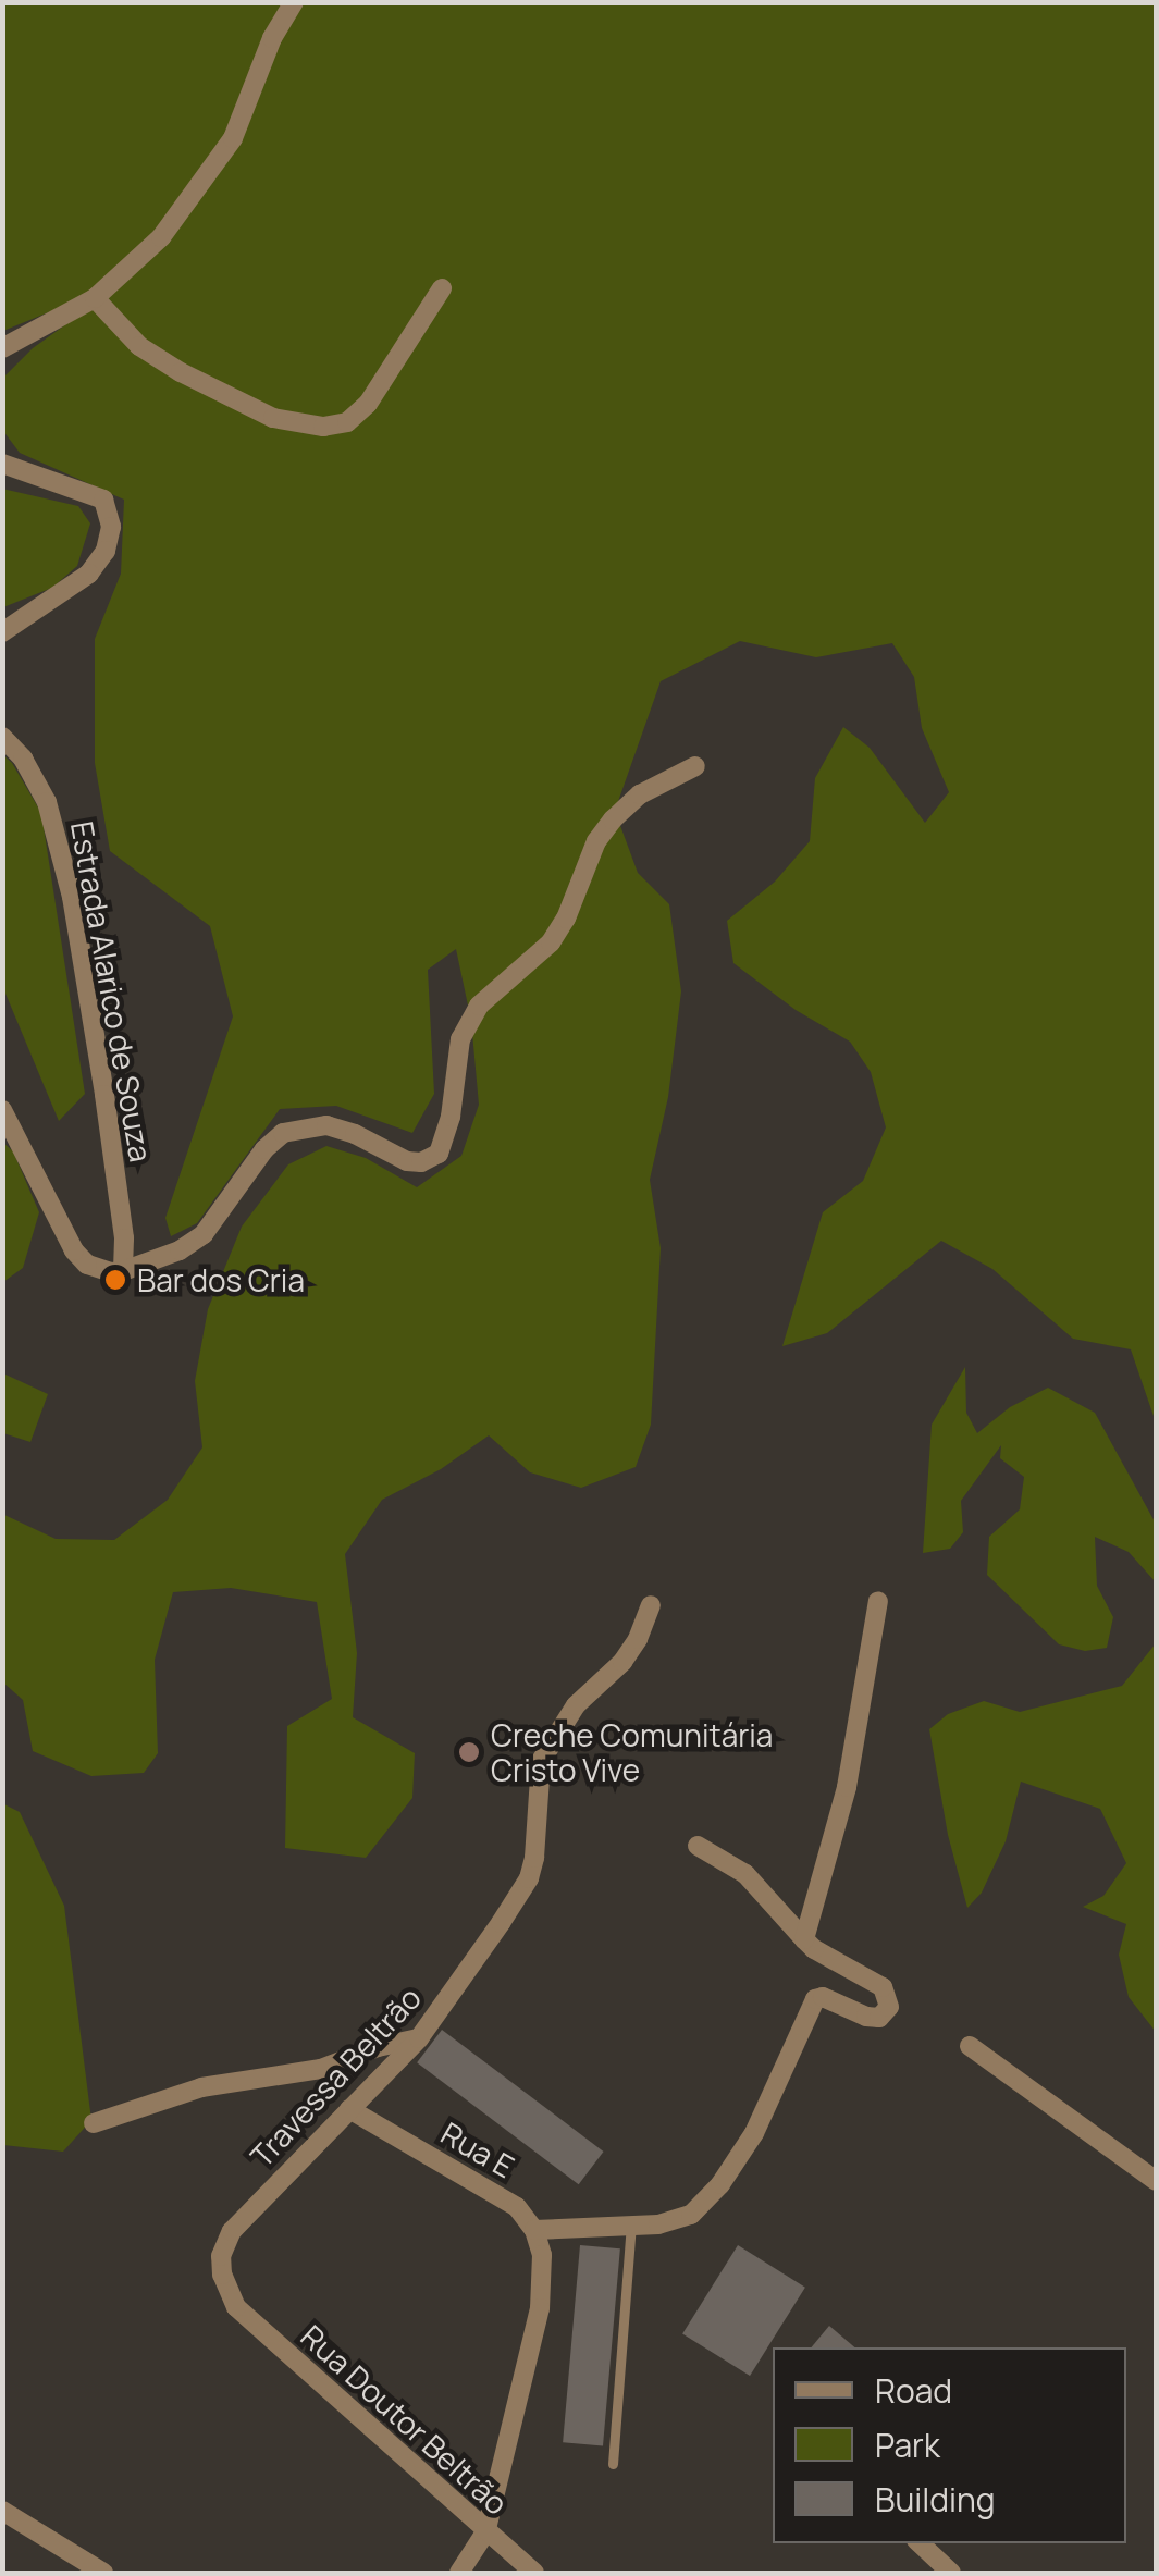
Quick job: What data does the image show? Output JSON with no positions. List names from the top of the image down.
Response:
{
  "streets": {
    "street": [
      "Estrada Alarico de Souza",
      "Travessa Beltrão",
      "Rua E",
      "Rua Doutor Beltrão"
    ]
  },
  "crossings": [
    ["Travessa Beltrão", "Rua E"],
    ["Travessa Beltrão", "Rua Doutor Beltrão"]
  ],
  "places": ["Bar dos Cria", "Creche Comunitária Cristo Vive"],
  "legend": ["Road", "Park", "Building"]
}
